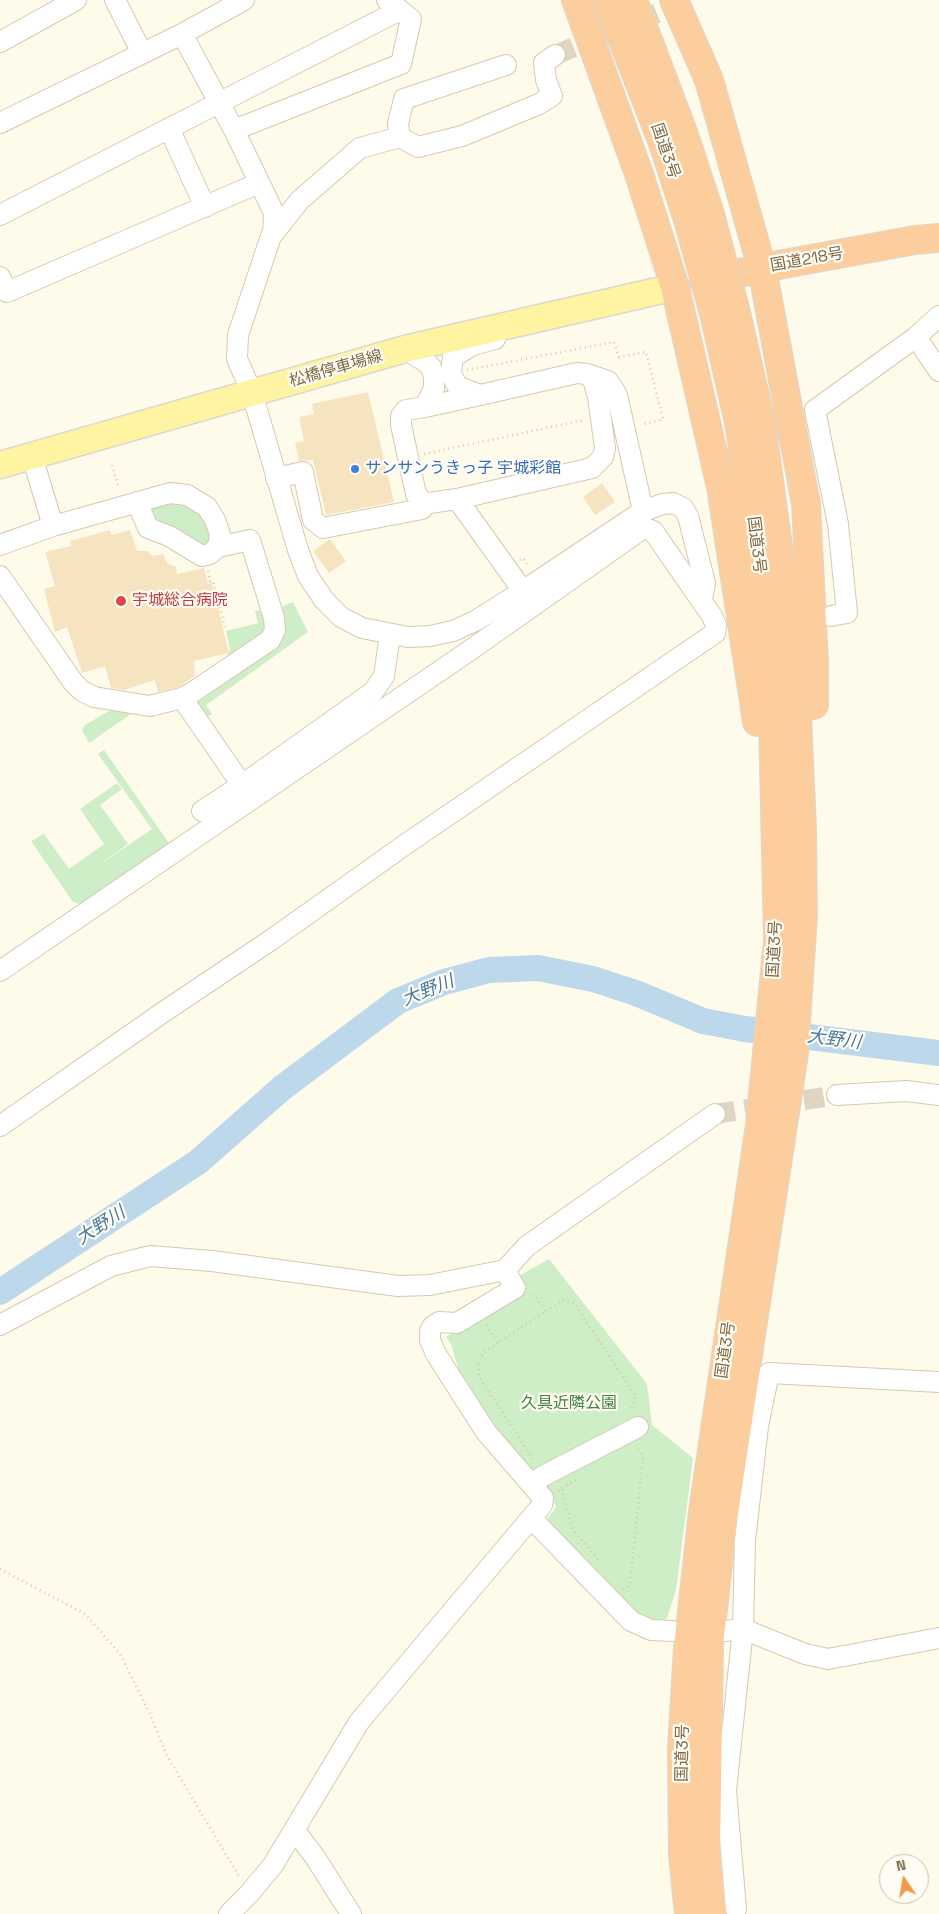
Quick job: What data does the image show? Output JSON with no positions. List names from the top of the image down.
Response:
{
  "streets": {
    "highway": ["国道3号", "国道218号"],
    "main road": ["松橋停車場線"]
  },
  "crossings": [
    ["国道218号", "松橋停車場線"]
  ],
  "water": ["大野川"],
  "parks": ["久具近隣公園"],
  "places": ["サンサンうきっ子 宇城彩館", "宇城総合病院"],
  "north": "top"
}
